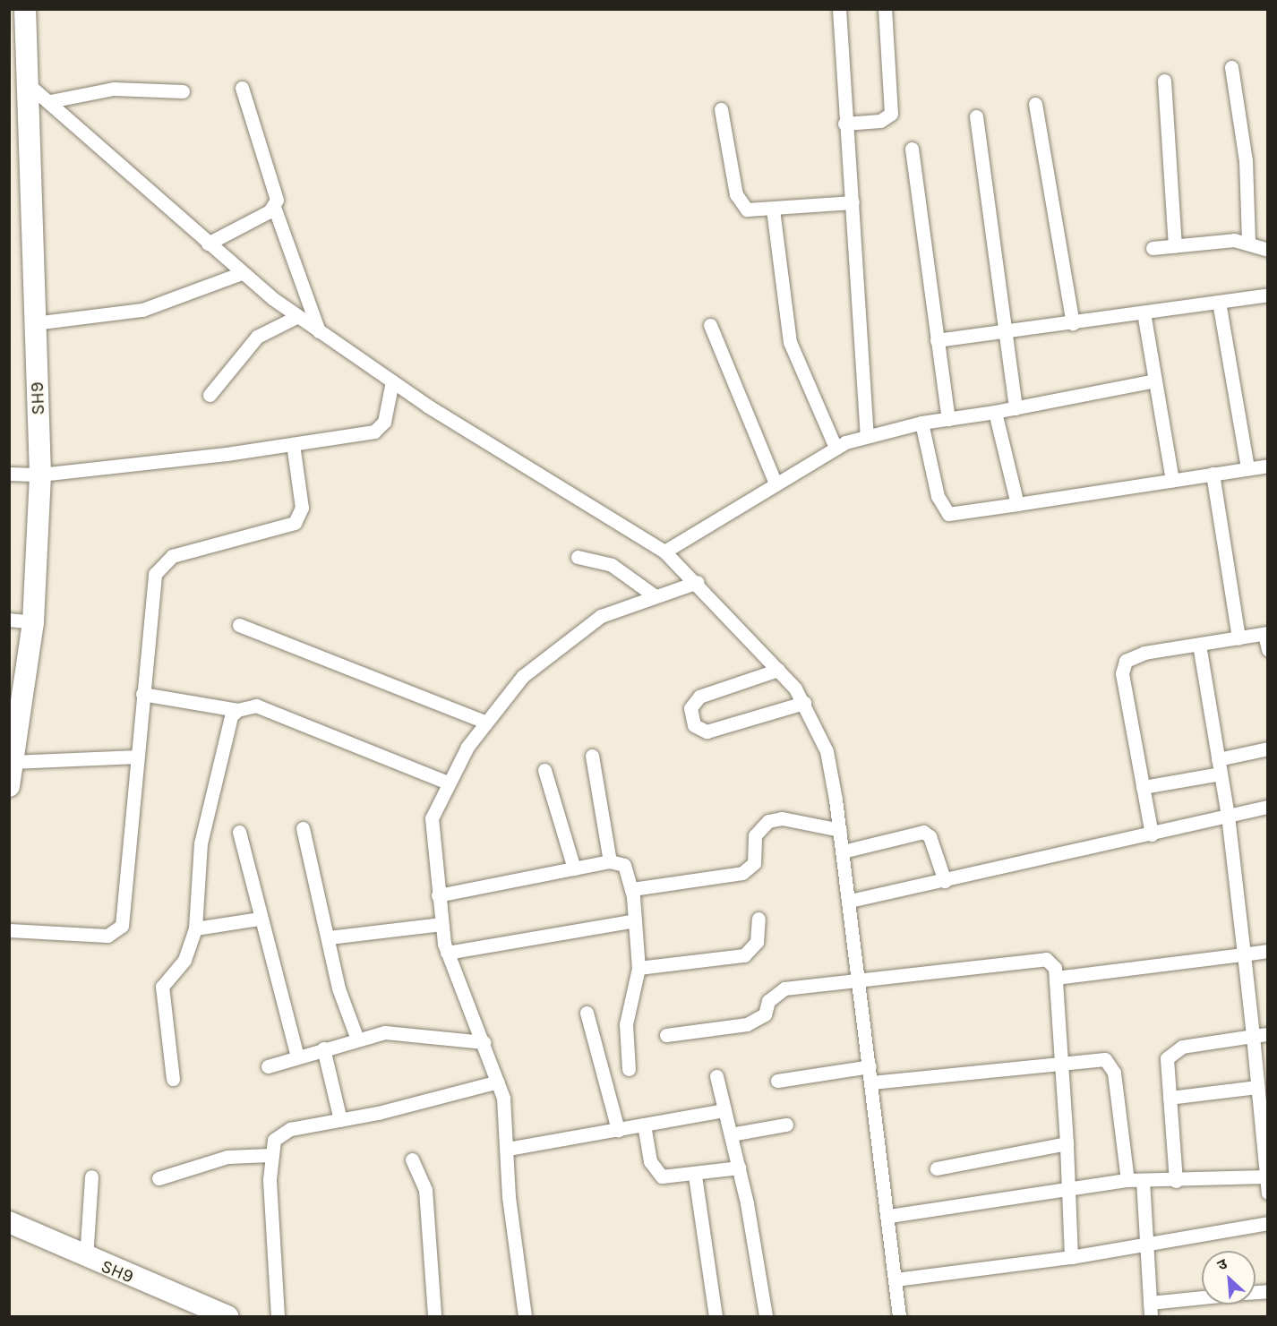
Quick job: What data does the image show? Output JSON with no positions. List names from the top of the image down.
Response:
{
  "streets": {
    "main road": ["SH9"]
  },
  "north": "top left"
}
